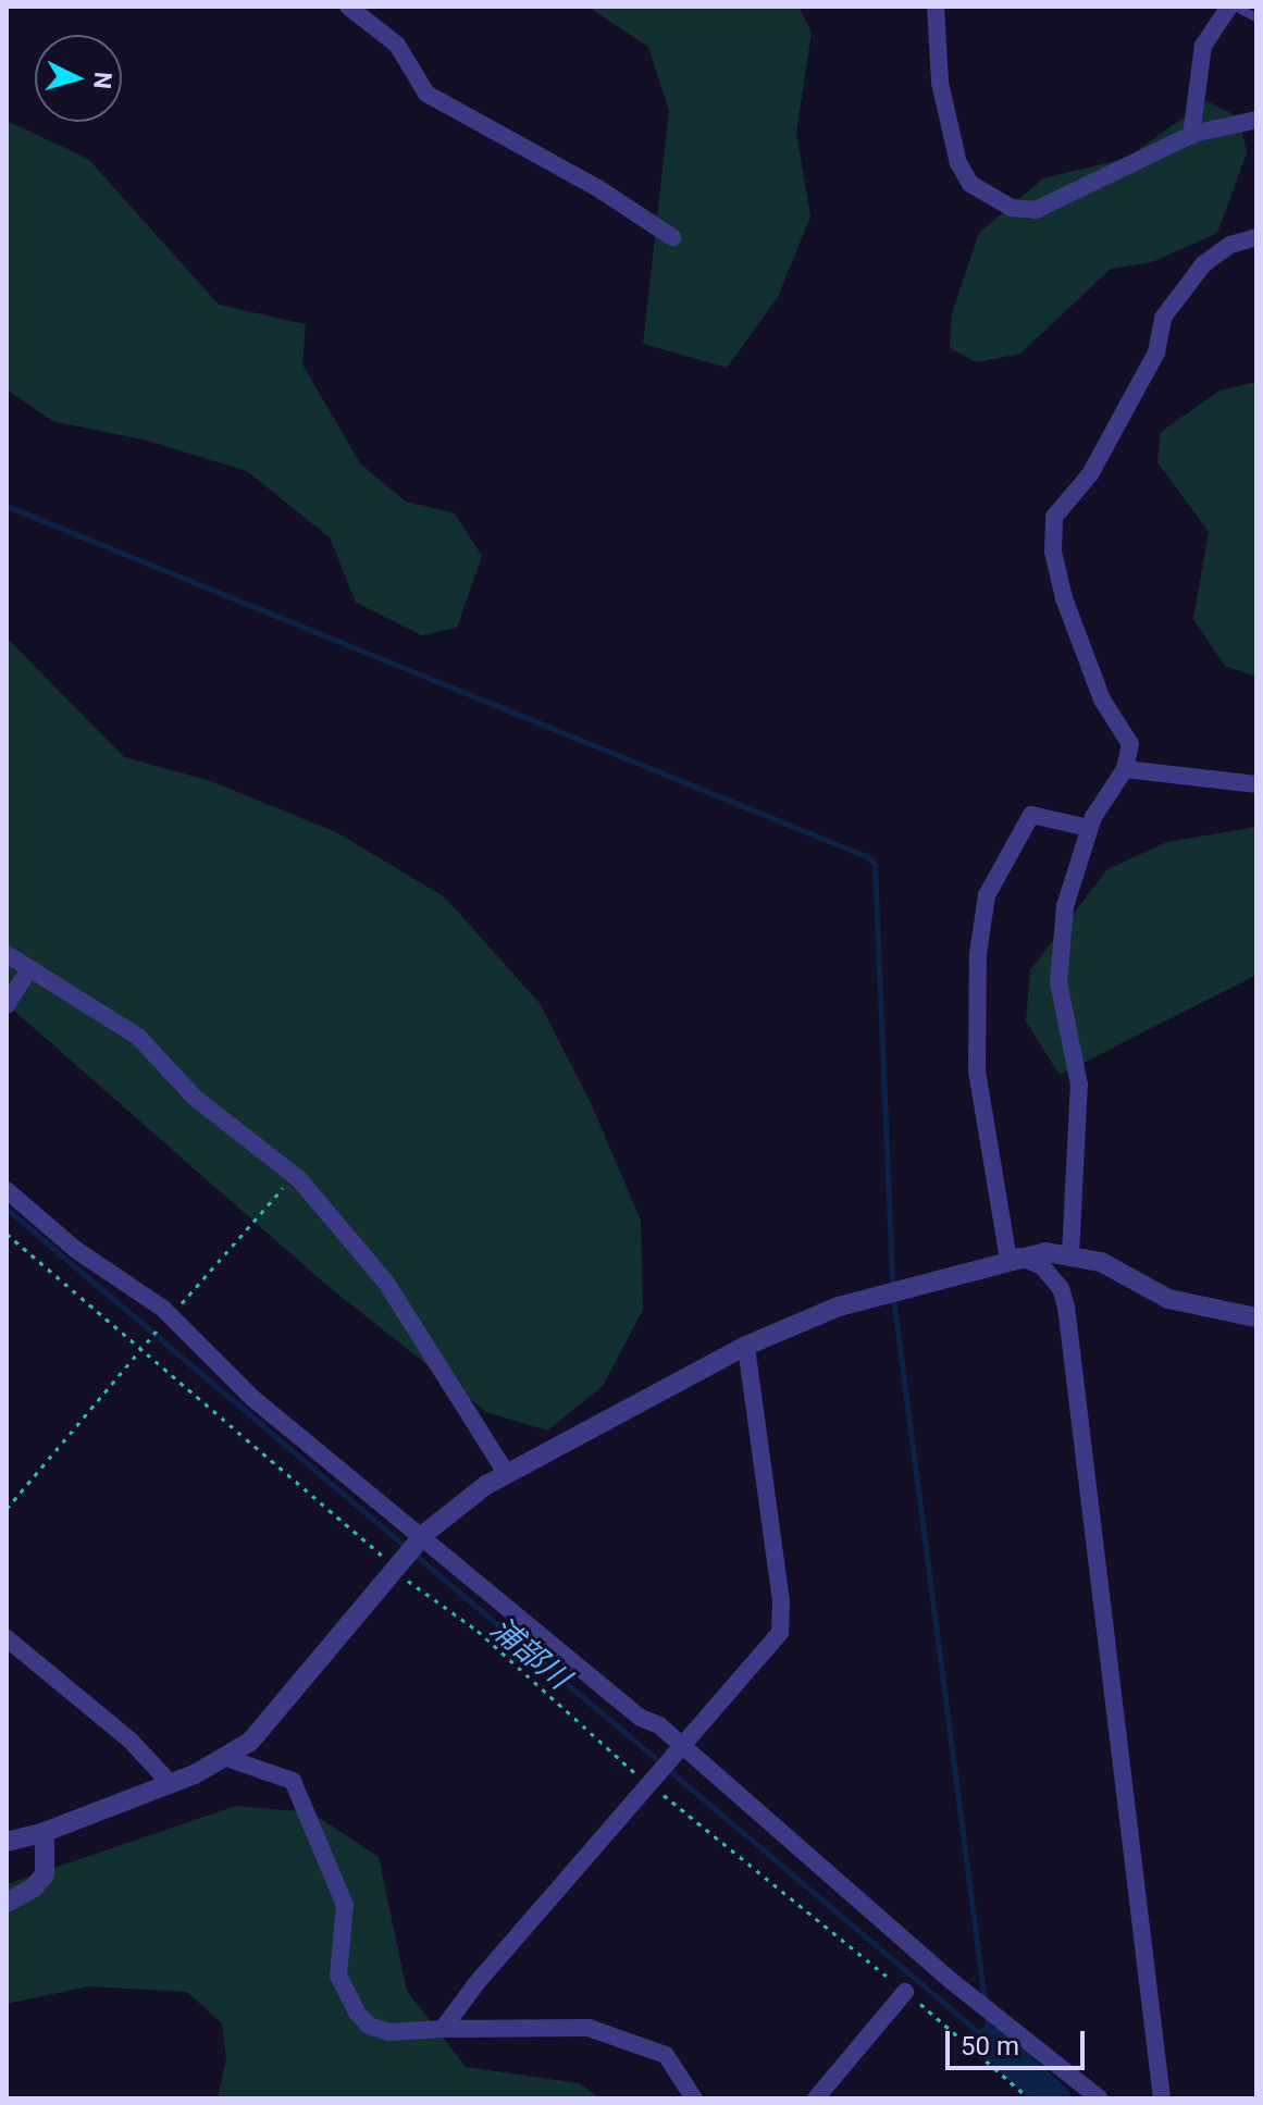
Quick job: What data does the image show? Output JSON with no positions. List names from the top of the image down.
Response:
{
  "water": ["浦部川"],
  "scale_bar": "50 m",
  "north": "right"
}
